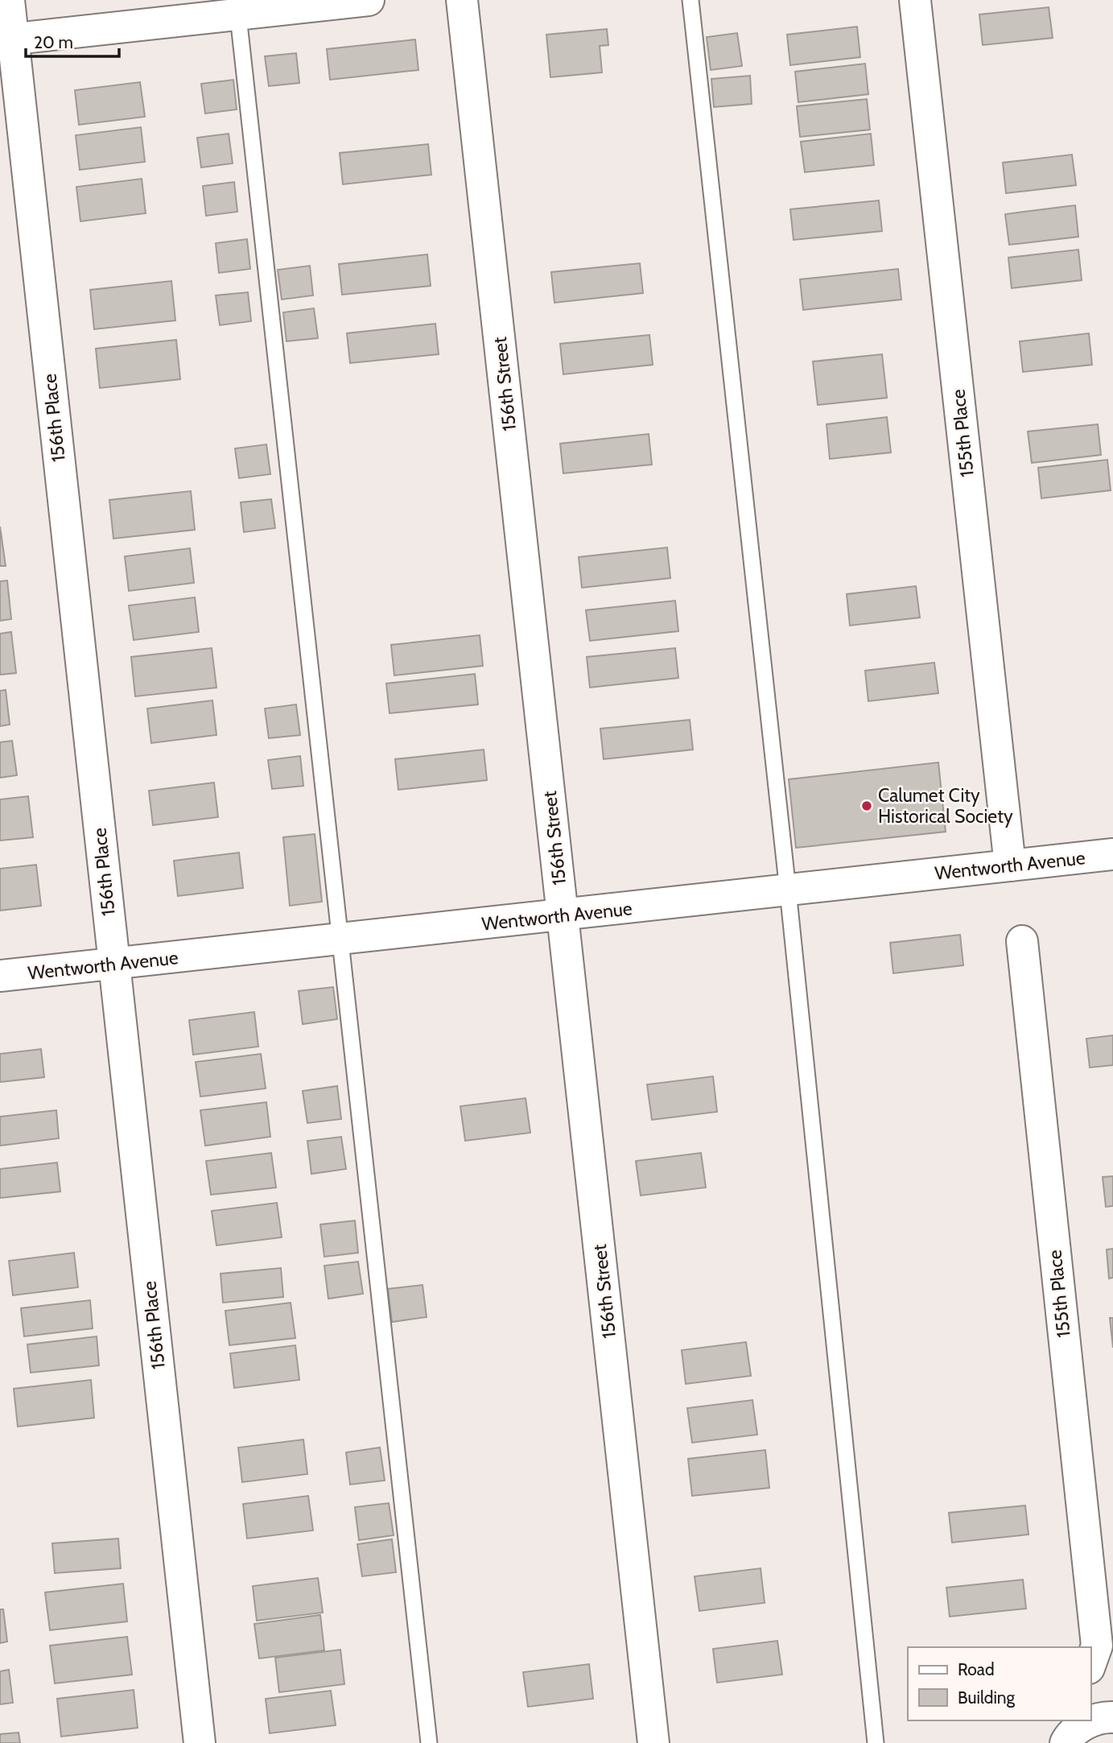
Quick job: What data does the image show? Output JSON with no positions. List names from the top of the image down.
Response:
{
  "streets": {
    "street": [
      "156th Street",
      "156th Place",
      "155th Place",
      "Wentworth Avenue"
    ]
  },
  "crossings": [
    ["156th Street", "Wentworth Avenue"],
    ["156th Place", "Wentworth Avenue"],
    ["155th Place", "Wentworth Avenue"]
  ],
  "places": ["Calumet City Historical Society"],
  "legend": ["Road", "Building"],
  "scale_bar": "20 m"
}
